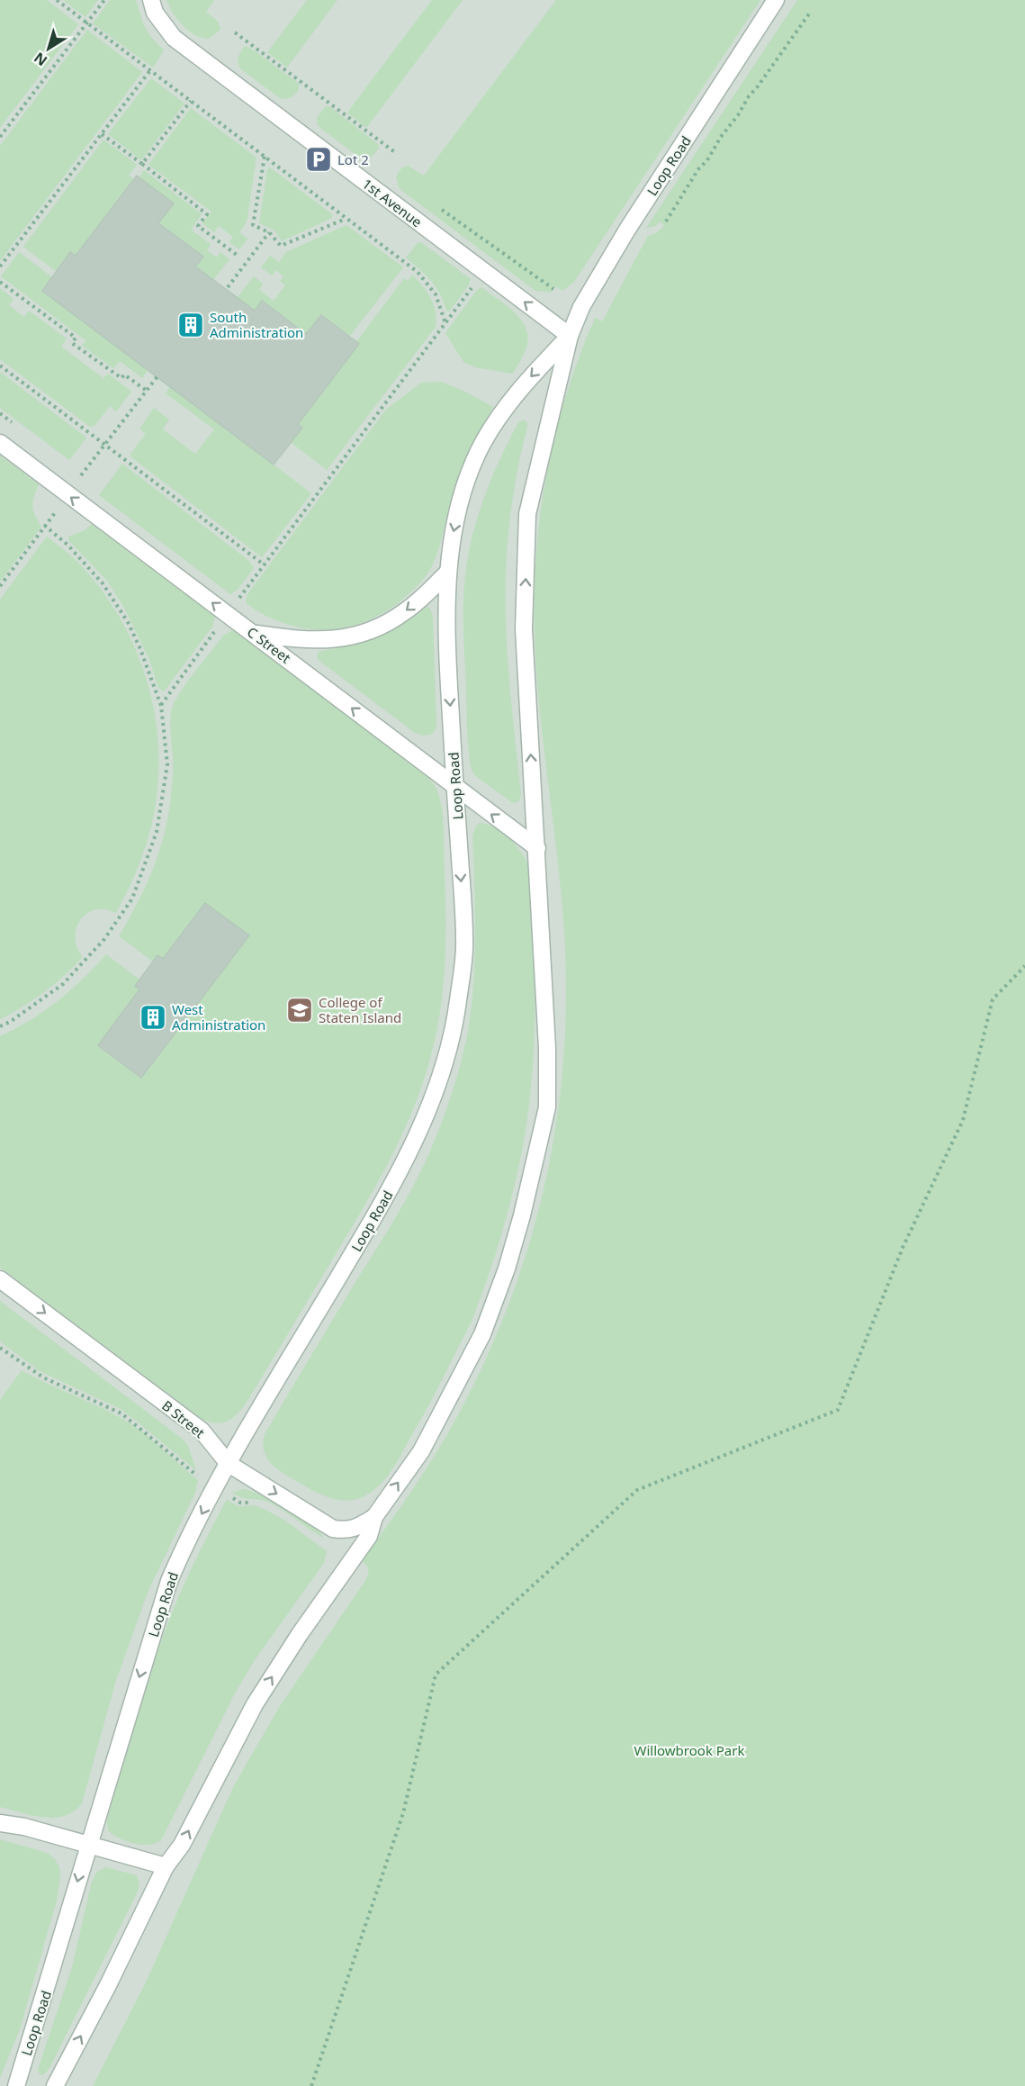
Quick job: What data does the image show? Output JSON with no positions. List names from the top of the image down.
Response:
{
  "streets": {
    "street": [
      "Loop Road",
      "1st Avenue",
      "C Street",
      "B Street"
    ]
  },
  "crossings": [
    ["Loop Road", "1st Avenue"],
    ["Loop Road", "C Street"],
    ["Loop Road", "B Street"]
  ],
  "one_way": ["C Street", "B Street"],
  "parks": ["Willowbrook Park"],
  "places": {
    "parking": ["Lot 2"],
    "building": ["South Administration", "West Administration"],
    "school or university": ["College of Staten Island"]
  },
  "north": "bottom left"
}
